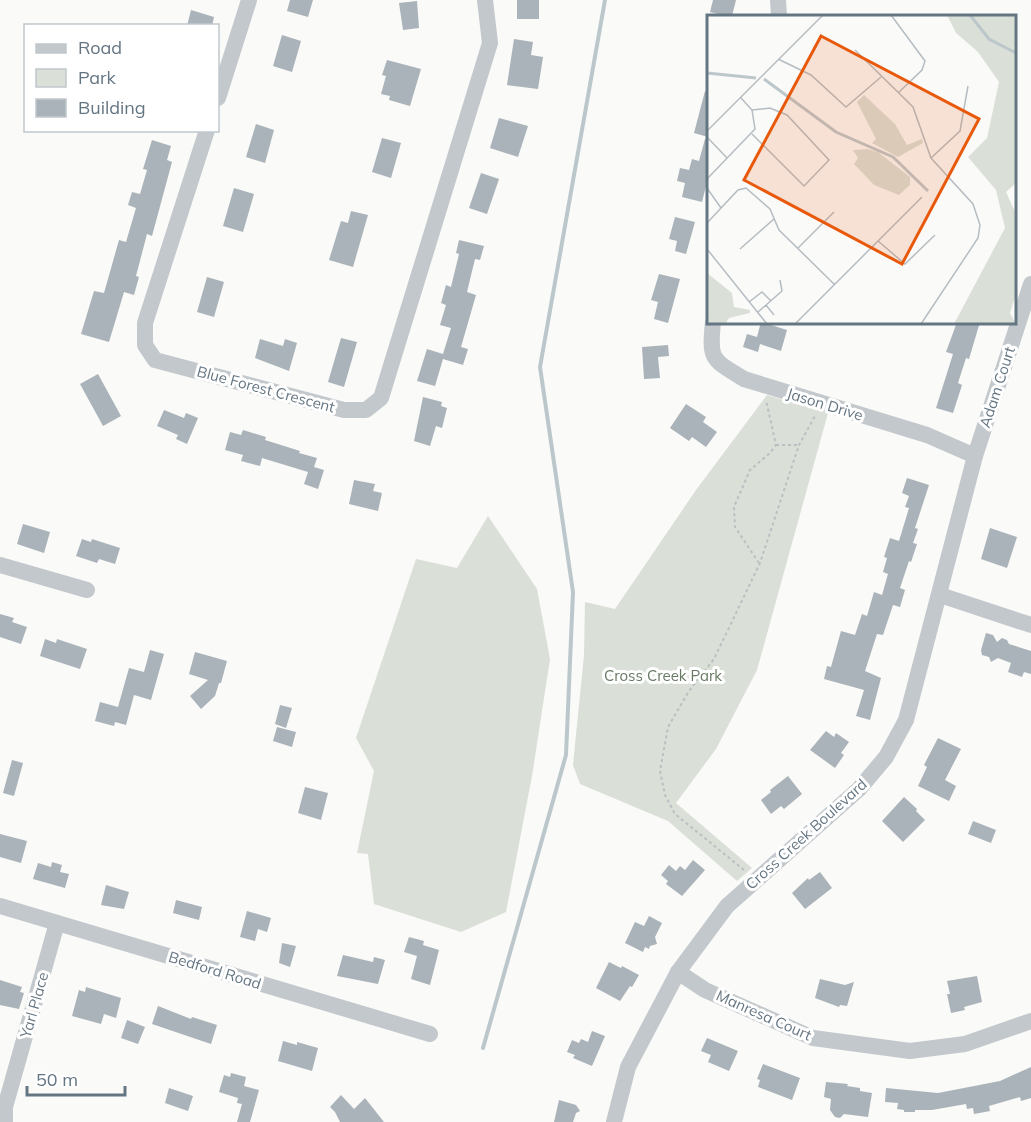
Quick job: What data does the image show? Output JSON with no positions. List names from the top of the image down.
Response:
{
  "streets": {
    "street": [
      "Adam Court",
      "Blue Forest Crescent",
      "Jason Drive",
      "Cross Creek Boulevard",
      "Bedford Road",
      "Yarl Place",
      "Manresa Court"
    ]
  },
  "crossings": [
    ["Adam Court", "Jason Drive"],
    ["Adam Court", "Cross Creek Boulevard"],
    ["Jason Drive", "Cross Creek Boulevard"],
    ["Cross Creek Boulevard", "Manresa Court"],
    ["Bedford Road", "Yarl Place"]
  ],
  "parks": ["Cross Creek Park"],
  "legend": ["Road", "Park", "Building"],
  "scale_bar": "50 m"
}
